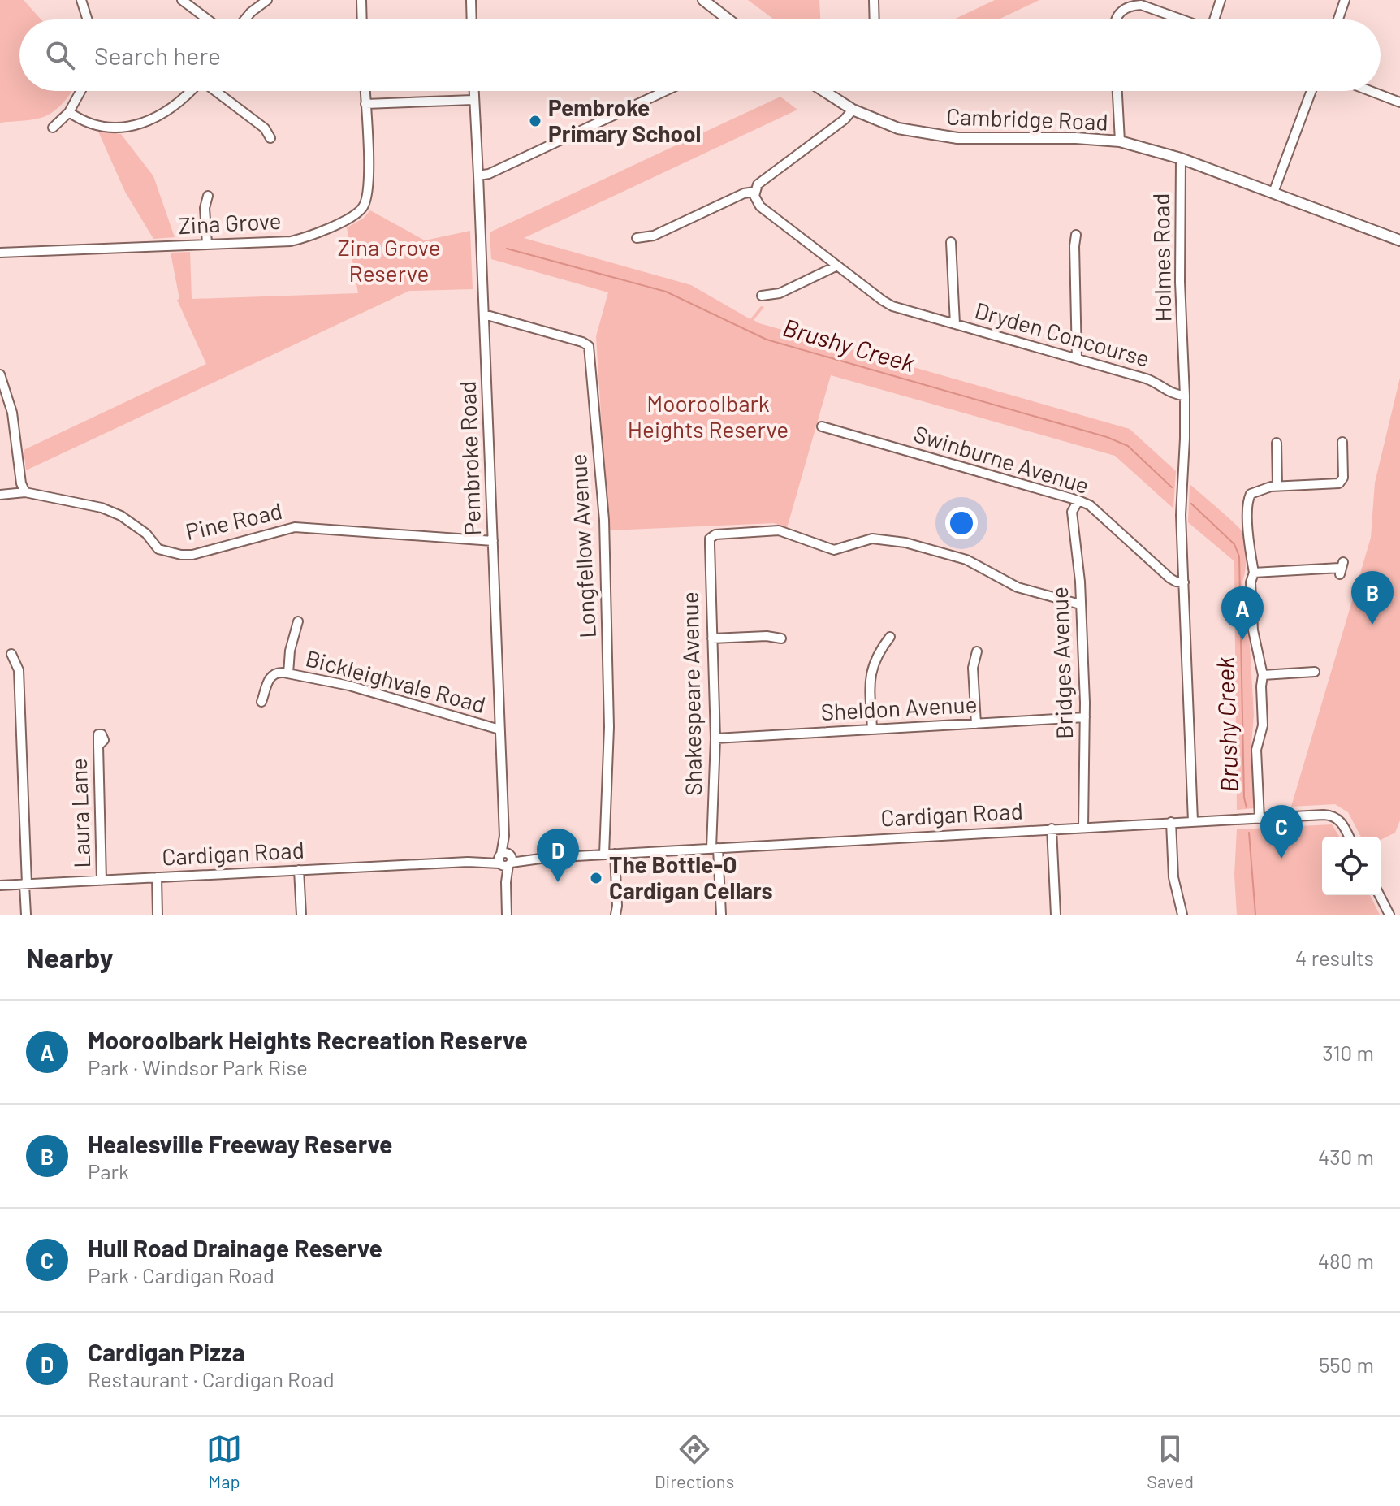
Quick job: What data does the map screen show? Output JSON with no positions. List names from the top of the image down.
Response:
{
  "streets": {
    "main road": ["Cambridge Road"],
    "street": [
      "Zina Grove",
      "Holmes Road",
      "Dryden Concourse",
      "Pembroke Road",
      "Swinburne Avenue",
      "Pine Road",
      "Longfellow Avenue",
      "Bridges Avenue",
      "Bickleighvale Road",
      "Shakespeare Avenue",
      "Sheldon Avenue",
      "Laura Lane",
      "Cardigan Road"
    ]
  },
  "crossings": [
    ["Cambridge Road", "Holmes Road"],
    ["Holmes Road", "Dryden Concourse"],
    ["Pembroke Road", "Pine Road"],
    ["Pembroke Road", "Longfellow Avenue"],
    ["Pembroke Road", "Bickleighvale Road"],
    ["Pembroke Road", "Cardigan Road"],
    ["Swinburne Avenue", "Bridges Avenue"],
    ["Longfellow Avenue", "Cardigan Road"],
    ["Bridges Avenue", "Shakespeare Avenue"],
    ["Bridges Avenue", "Sheldon Avenue"],
    ["Bridges Avenue", "Cardigan Road"],
    ["Shakespeare Avenue", "Sheldon Avenue"],
    ["Shakespeare Avenue", "Cardigan Road"],
    ["Laura Lane", "Cardigan Road"]
  ],
  "water": ["Brushy Creek"],
  "parks": ["Zina Grove Reserve", "Mooroolbark Heights Reserve"],
  "places": ["Pembroke Primary School", "The Bottle-O Cardigan Cellars"],
  "page": {
    "search": "Search here",
    "pins": [
      "B",
      "A",
      "C",
      "D"
    ],
    "heading": ["Nearby", "4 results"],
    "list": [
      {
        "mark": "A",
        "name": "Mooroolbark Heights Recreation Reserve",
        "note": "Park · Windsor Park Rise",
        "value": "310 m"
      },
      {
        "mark": "B",
        "name": "Healesville Freeway Reserve",
        "note": "Park",
        "value": "430 m"
      },
      {
        "mark": "C",
        "name": "Hull Road Drainage Reserve",
        "note": "Park · Cardigan Road",
        "value": "480 m"
      },
      {
        "mark": "D",
        "name": "Cardigan Pizza",
        "note": "Restaurant · Cardigan Road",
        "value": "550 m"
      }
    ],
    "nav": ["Map", "Directions", "Saved"]
  }
}
